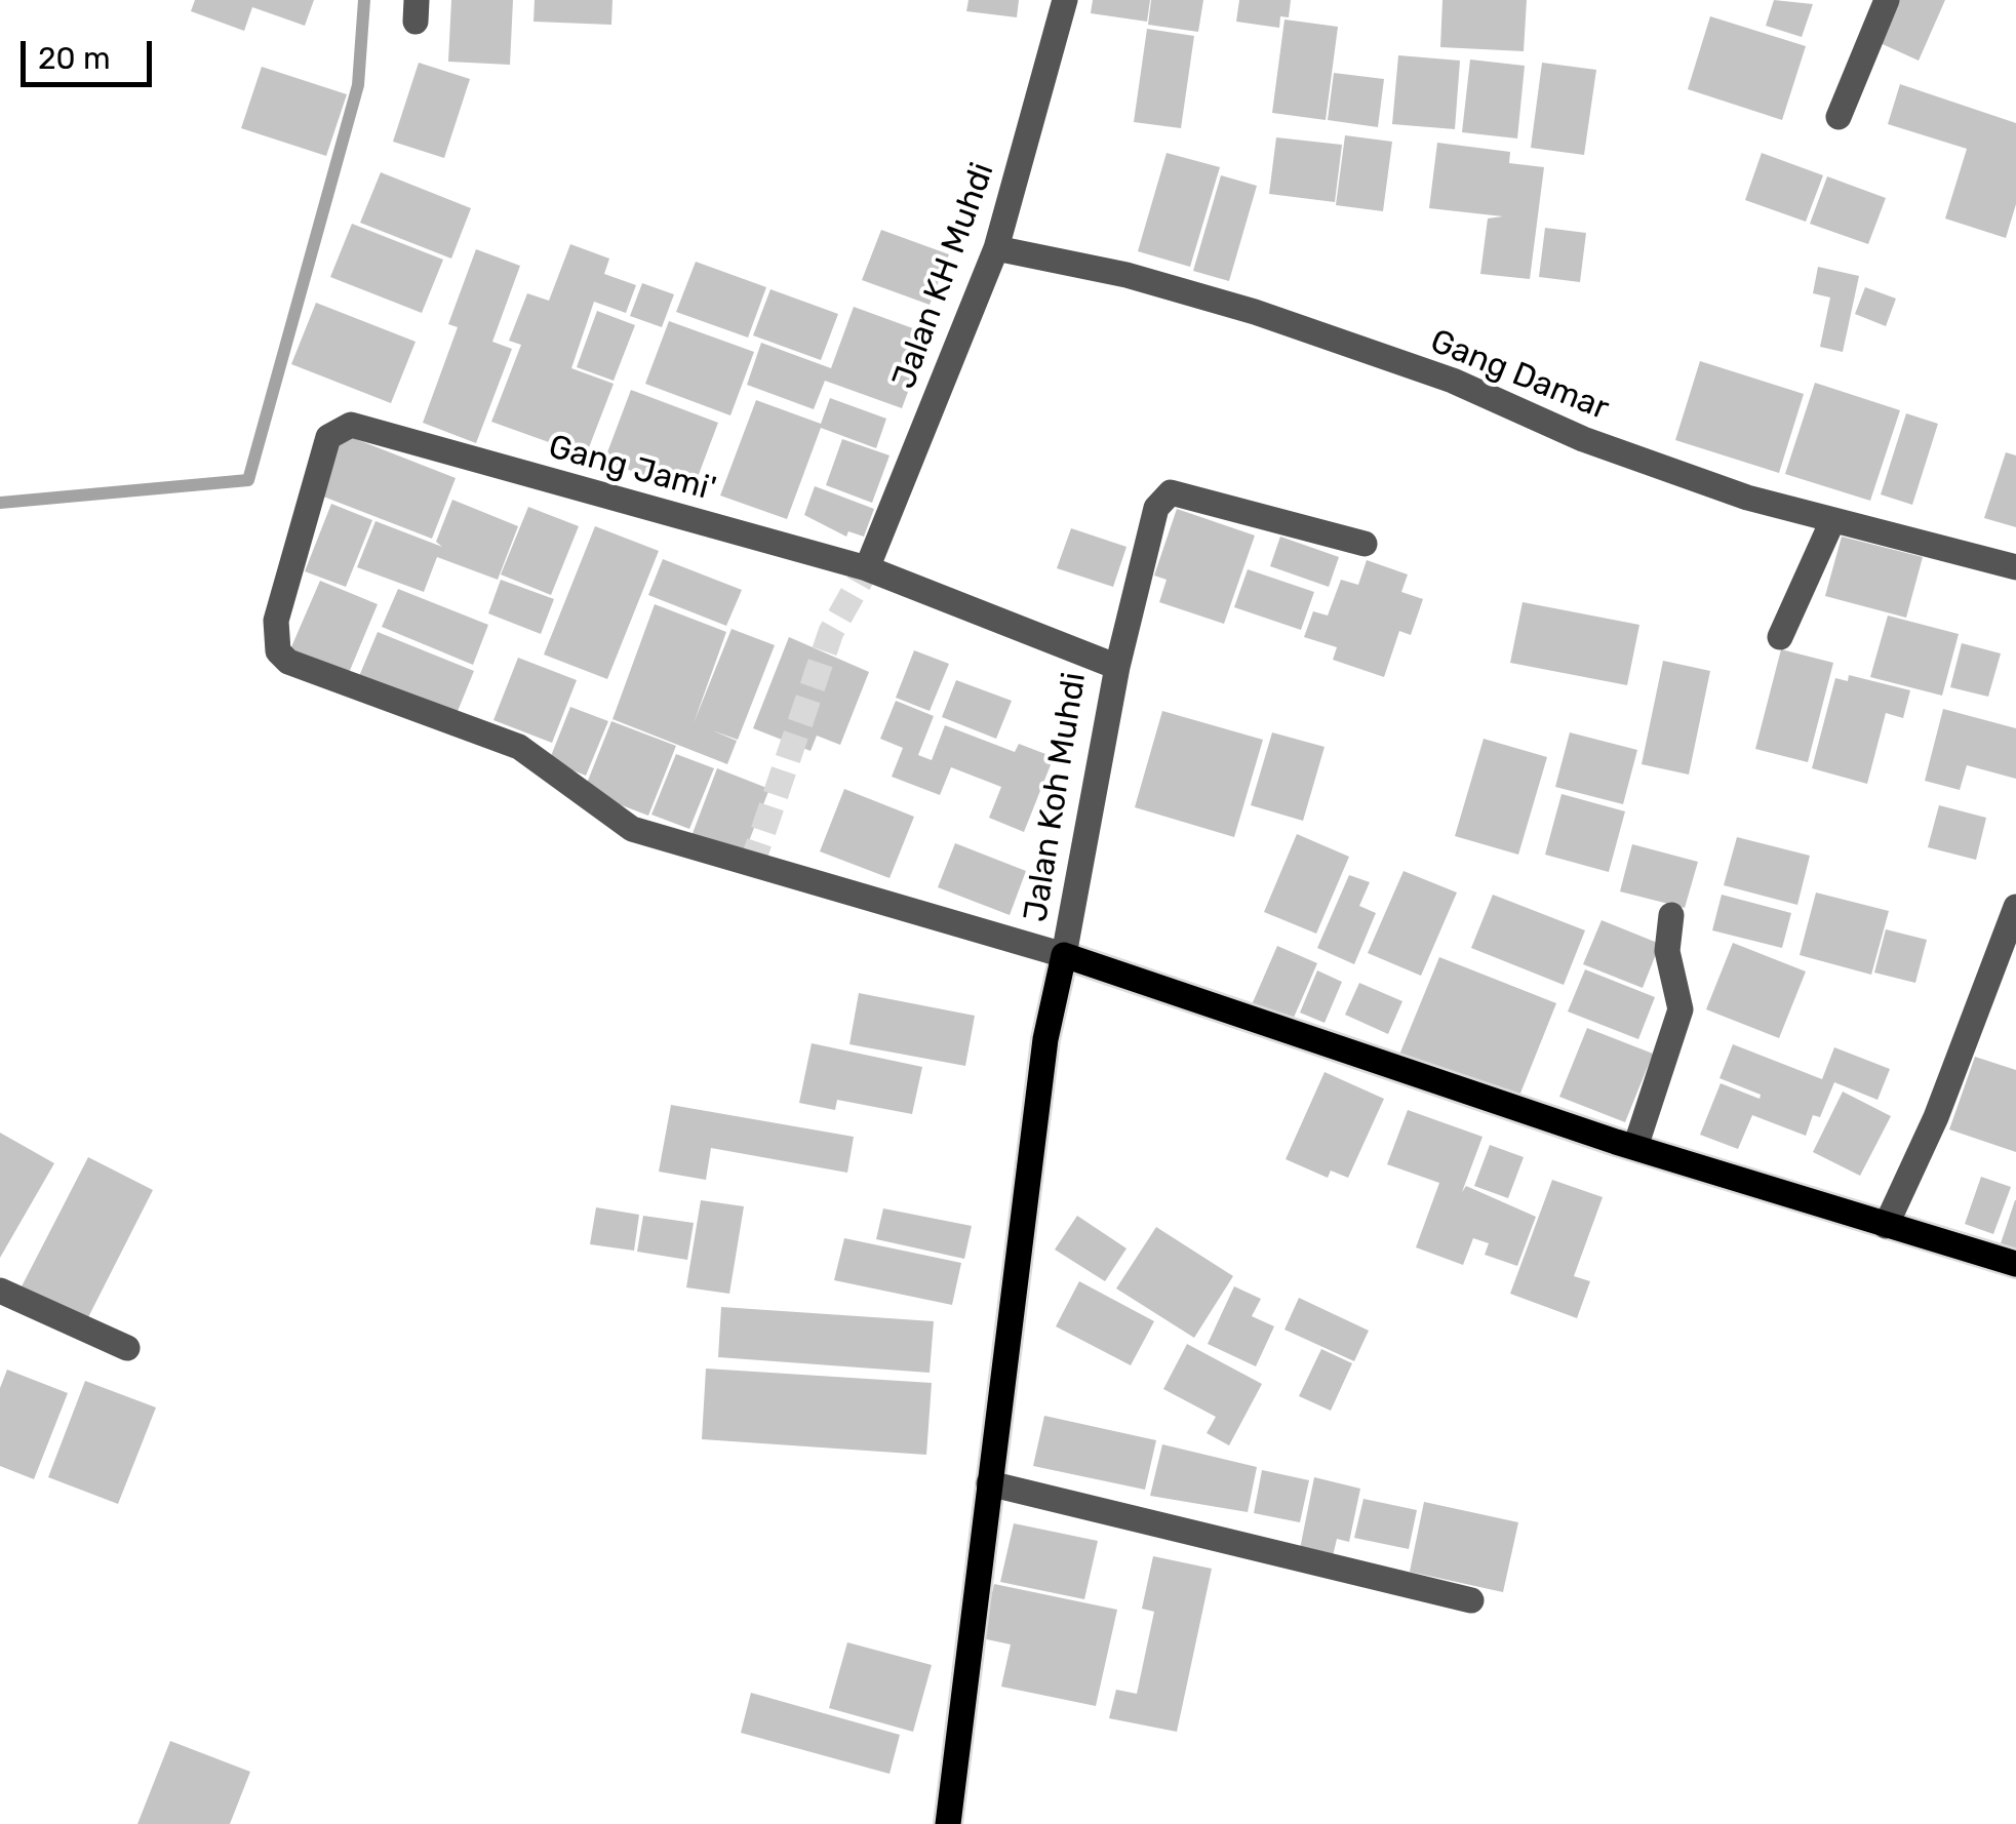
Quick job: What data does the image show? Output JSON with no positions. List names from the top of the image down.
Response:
{
  "streets": {
    "street": [
      "Jalan KH Muhdi",
      "Gang Damar",
      "Gang Jami'",
      "Jalan Koh Muhdi"
    ]
  },
  "crossings": [
    ["Jalan KH Muhdi", "Gang Damar"],
    ["Jalan KH Muhdi", "Gang Jami'"],
    ["Jalan KH Muhdi", "Jalan Koh Muhdi"],
    ["Gang Jami'", "Jalan Koh Muhdi"]
  ],
  "scale_bar": "20 m"
}
